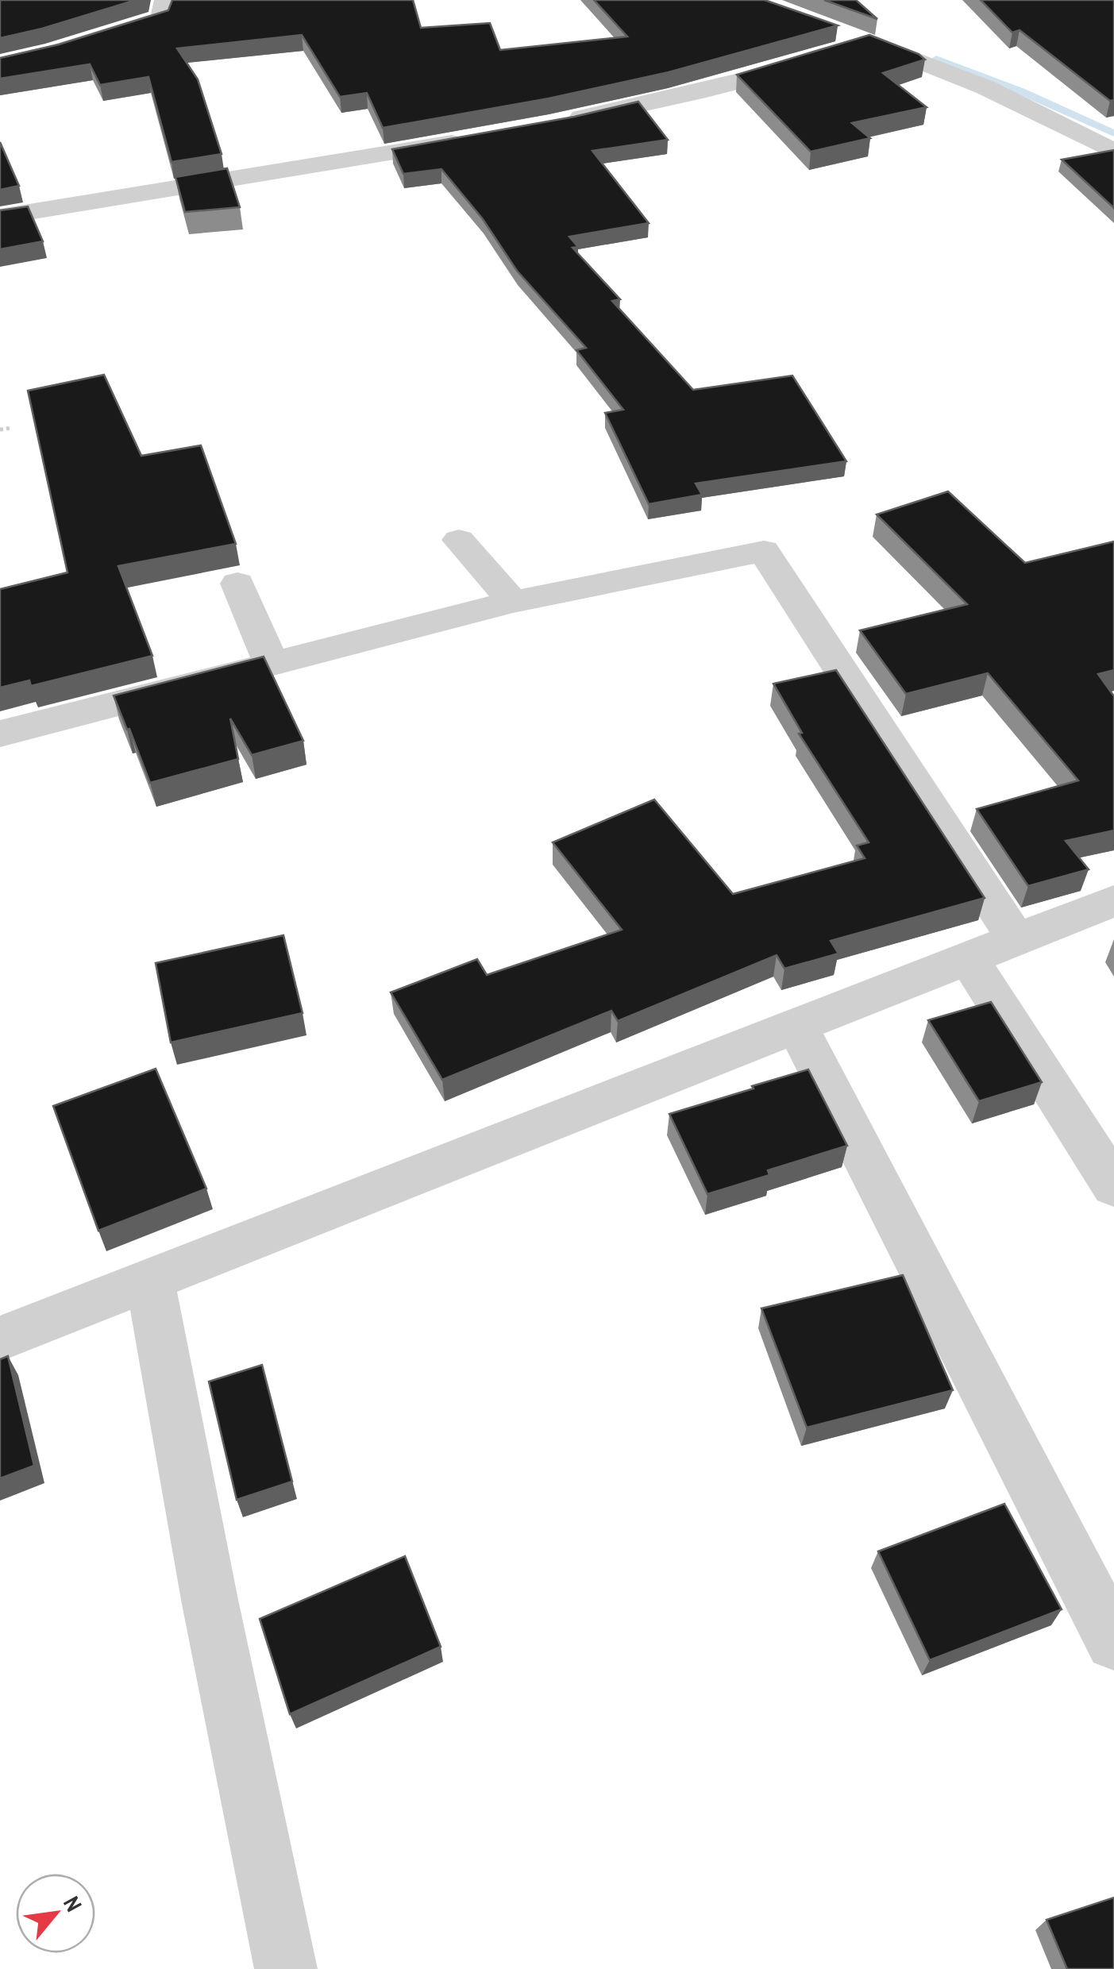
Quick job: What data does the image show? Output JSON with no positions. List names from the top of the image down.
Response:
{
  "north": "top right"
}
